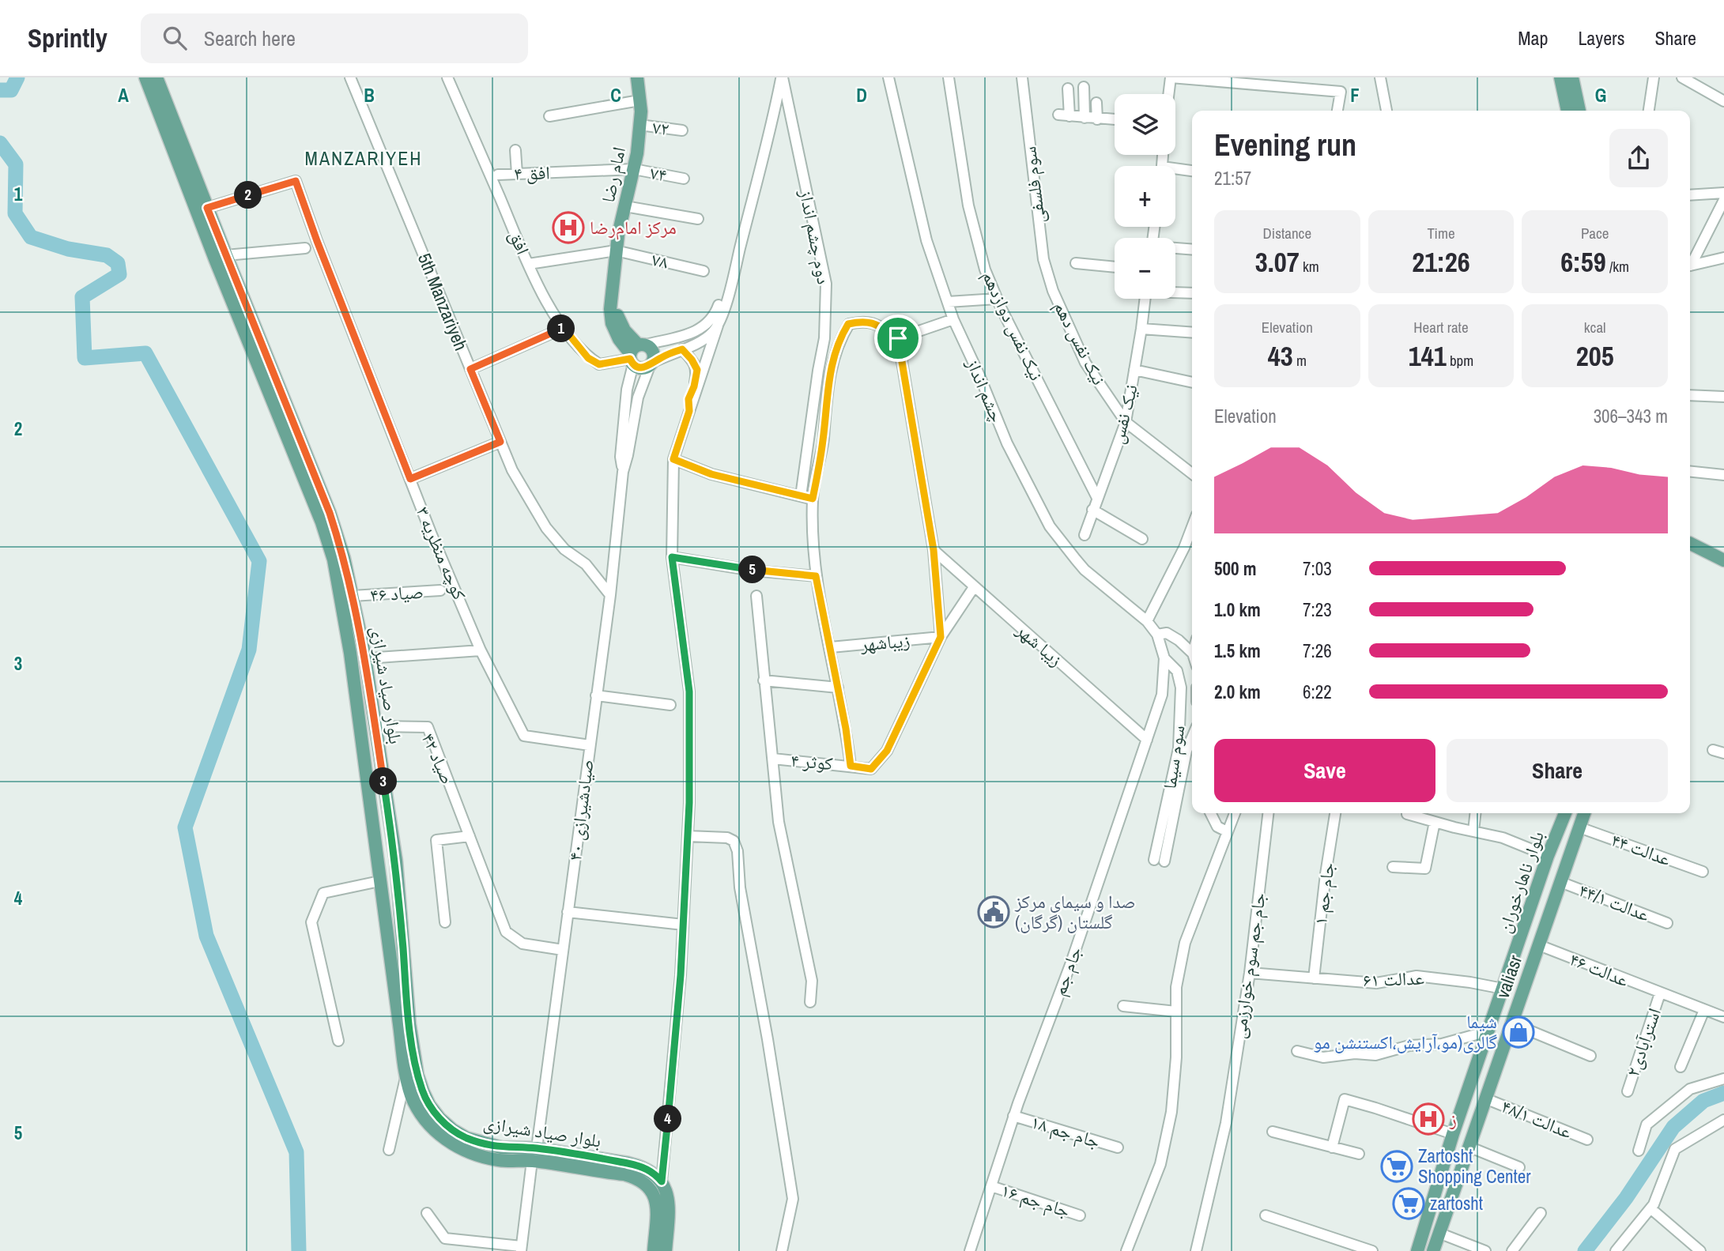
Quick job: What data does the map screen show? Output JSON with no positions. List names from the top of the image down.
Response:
{
  "streets": {
    "main road": [
      "امام رضا",
      "بلوار صیاد شیرازی",
      "بلوار ناهارخوران",
      "valiasr"
    ],
    "street": [
      "۷۲",
      "افق ۴",
      "۷۴",
      "سوم فلسفی",
      "دوم چشم انداز",
      "افق",
      "۷۸",
      "5th Manzariyeh",
      "نیک نفس دوازدهم",
      "نیک نفس دهم",
      "چشم انداز",
      "نیک نفس",
      "کوچه منظریه ۳",
      "صیاد ۴۶",
      "زیباشهر",
      "زیبا شهر",
      "سوم سیما",
      "صیاد ۴۲",
      "کوثر ۴",
      "۴۰ صیادشیرازی",
      "۴۴ عدالت",
      "۱ جام جم",
      "۴۴/۱ عدالت",
      "جام جم سوم خوارزمی",
      "۴۶ عدالت",
      "جام جم",
      "عدالت ۶۱",
      "استرآبادی۲",
      "عدالت ۴۸/۱",
      "۱۸ جام جم",
      "۱۶ جام جم"
    ]
  },
  "crossings": [
    ["۷۲", "امام رضا"],
    ["افق ۴", "۷۴"],
    ["۷۴", "امام رضا"],
    ["امام رضا", "افق"],
    ["امام رضا", "۷۸"],
    ["امام رضا", "۴۰ صیادشیرازی"],
    ["سوم فلسفی", "نیک نفس دهم"],
    ["افق", "۴۰ صیادشیرازی"],
    ["5th Manzariyeh", "۴۰ صیادشیرازی"],
    ["نیک نفس دوازدهم", "نیک نفس"],
    ["نیک نفس دهم", "نیک نفس"],
    ["چشم انداز", "سوم سیما"],
    ["چشم انداز", "جام جم"],
    ["کوچه منظریه ۳", "بلوار صیاد شیرازی"],
    ["کوچه منظریه ۳", "۴۰ صیادشیرازی"],
    ["صیاد ۴۶", "بلوار صیاد شیرازی"],
    ["زیباشهر", "کوثر ۴"],
    ["زیبا شهر", "جام جم"],
    ["بلوار صیاد شیرازی", "صیاد ۴۲"],
    ["بلوار صیاد شیرازی", "۴۰ صیادشیرازی"],
    ["سوم سیما", "جام جم"],
    ["۴۴ عدالت", "valiasr"],
    ["بلوار ناهارخوران", "عدالت ۶۱"],
    ["۱ جام جم", "عدالت ۶۱"],
    ["۴۴/۱ عدالت", "valiasr"],
    ["جام جم سوم خوارزمی", "عدالت ۶۱"],
    ["۴۶ عدالت", "valiasr"],
    ["۴۶ عدالت", "استرآبادی۲"],
    ["جام جم", "۱۸ جام جم"],
    ["جام جم", "۱۶ جام جم"],
    ["valiasr", "عدالت ۴۸/۱"]
  ],
  "districts": ["MANZARIYEH"],
  "places": {
    "hospital": ["مرکز امام‌رضا", "ز"],
    "public building": ["صدا و سیمای مرکز گلستان (گرگان)"],
    "shop": ["شیما گالری(مو،آرایش،اکستنشن مو"],
    "supermarket": ["Zartosht Shopping Center", "zartosht"]
  },
  "page": {
    "header": "Sprintly",
    "search": "Search here",
    "nav": ["Map", "Layers", "Share"],
    "map_buttons": ["+", "−"],
    "heading": ["Evening run", "21:57"],
    "pins": [
      "2",
      "1",
      "5",
      "3",
      "4"
    ],
    "stats": [
      ["Distance", "3.07 km"],
      ["Time", "21:26"],
      ["Pace", "6:59 /km"],
      ["Elevation", "43 m"],
      ["Heart rate", "141 bpm"],
      ["kcal", "205"]
    ],
    "chart": ["Elevation", "306–343 m"],
    "list": [
      {
        "name": "500 m",
        "note": "7:03"
      },
      {
        "name": "1.0 km",
        "note": "7:23"
      },
      {
        "name": "1.5 km",
        "note": "7:26"
      },
      {
        "name": "2.0 km",
        "note": "6:22"
      }
    ],
    "buttons": ["Save", "Share"]
  },
  "grid": {
    "columns": [
      "A",
      "B",
      "C",
      "D",
      "F",
      "G"
    ],
    "rows": [
      "1",
      "2",
      "3",
      "4",
      "5"
    ]
  }
}
